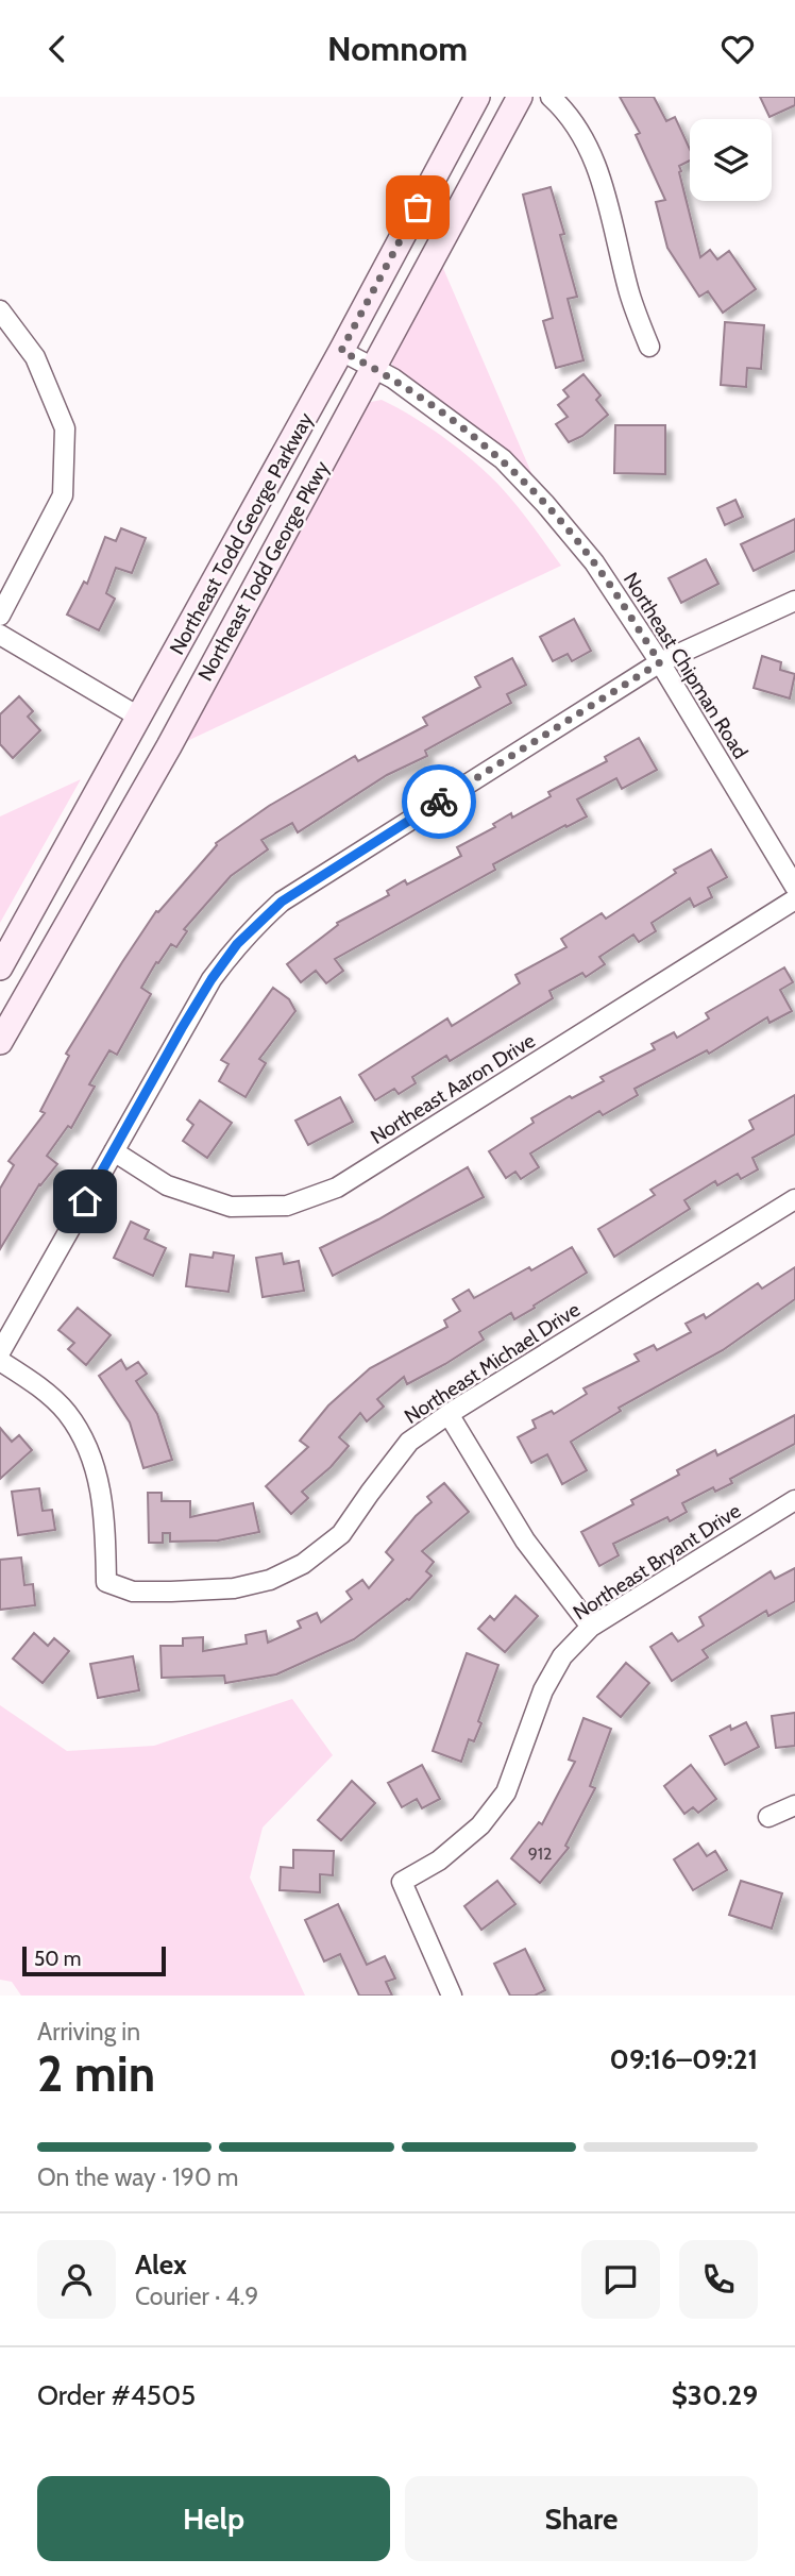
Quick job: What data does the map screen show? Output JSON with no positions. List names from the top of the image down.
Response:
{
  "streets": {
    "main road": ["Northeast Todd George Parkway", "Northeast Todd George Pkwy"],
    "street": [
      "Northeast Chipman Road",
      "Northeast Aaron Drive",
      "Northeast Michael Drive",
      "Northeast Bryant Drive"
    ]
  },
  "crossings": [
    ["Northeast Todd George Parkway", "Northeast Chipman Road"],
    ["Northeast Todd George Pkwy", "Northeast Chipman Road"]
  ],
  "house_numbers": ["912"],
  "scale_bar": "50 m",
  "page": {
    "header": "Nomnom",
    "scale": "50 m",
    "heading": ["2 min", "Arriving in", "09:16–09:21"],
    "panel": [
      "Alex",
      "Courier · 4.9",
      "Order #4505",
      "$30.29"
    ],
    "bar": "On the way · 190 m",
    "buttons": ["Help", "Share"]
  }
}
